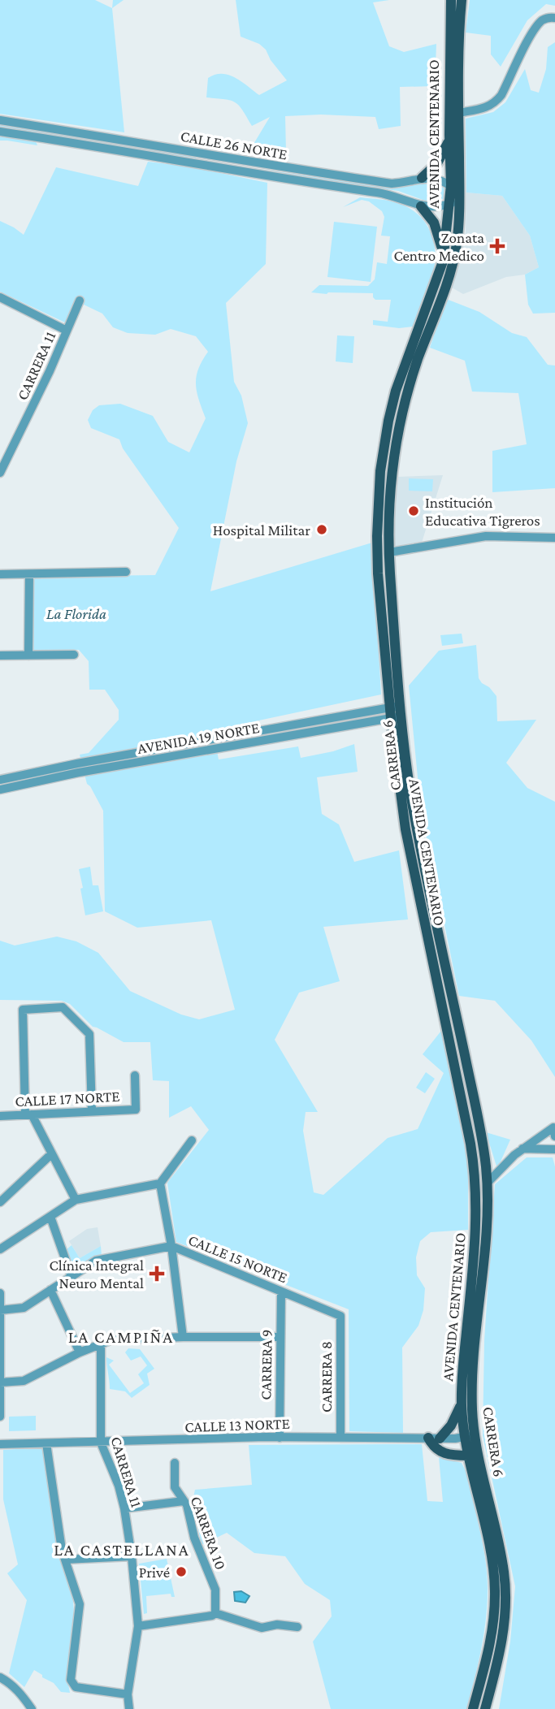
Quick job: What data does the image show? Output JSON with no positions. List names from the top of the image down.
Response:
{
  "streets": {
    "main road": ["AVENIDA CENTENARIO", "CARRERA 6"],
    "street": [
      "CALLE 26 NORTE",
      "CARRERA 11",
      "AVENIDA 19 NORTE",
      "CALLE 17 NORTE",
      "CALLE 15 NORTE",
      "CARRERA 9",
      "CARRERA 8",
      "CALLE 13 NORTE",
      "CARRERA 10"
    ]
  },
  "crossings": [
    ["AVENIDA CENTENARIO", "CALLE 26 NORTE"],
    ["AVENIDA CENTENARIO", "AVENIDA 19 NORTE"],
    ["AVENIDA CENTENARIO", "CARRERA 6"],
    ["AVENIDA CENTENARIO", "CALLE 13 NORTE"],
    ["CALLE 26 NORTE", "CARRERA 6"],
    ["CARRERA 11", "CALLE 13 NORTE"],
    ["AVENIDA 19 NORTE", "CARRERA 6"],
    ["CARRERA 6", "CALLE 13 NORTE"],
    ["CALLE 15 NORTE", "CARRERA 9"],
    ["CALLE 15 NORTE", "CARRERA 8"],
    ["CARRERA 9", "CALLE 13 NORTE"],
    ["CARRERA 8", "CALLE 13 NORTE"]
  ],
  "districts": ["LA CAMPIÑA", "LA CASTELLANA"],
  "parks": ["La Florida"],
  "places": {
    "health": ["Zonata Centro Medico", "Clínica Integral Neuro Mental"],
    "other": ["Institución Educativa Tigreros", "Hospital Militar", "Privé"]
  }
}
